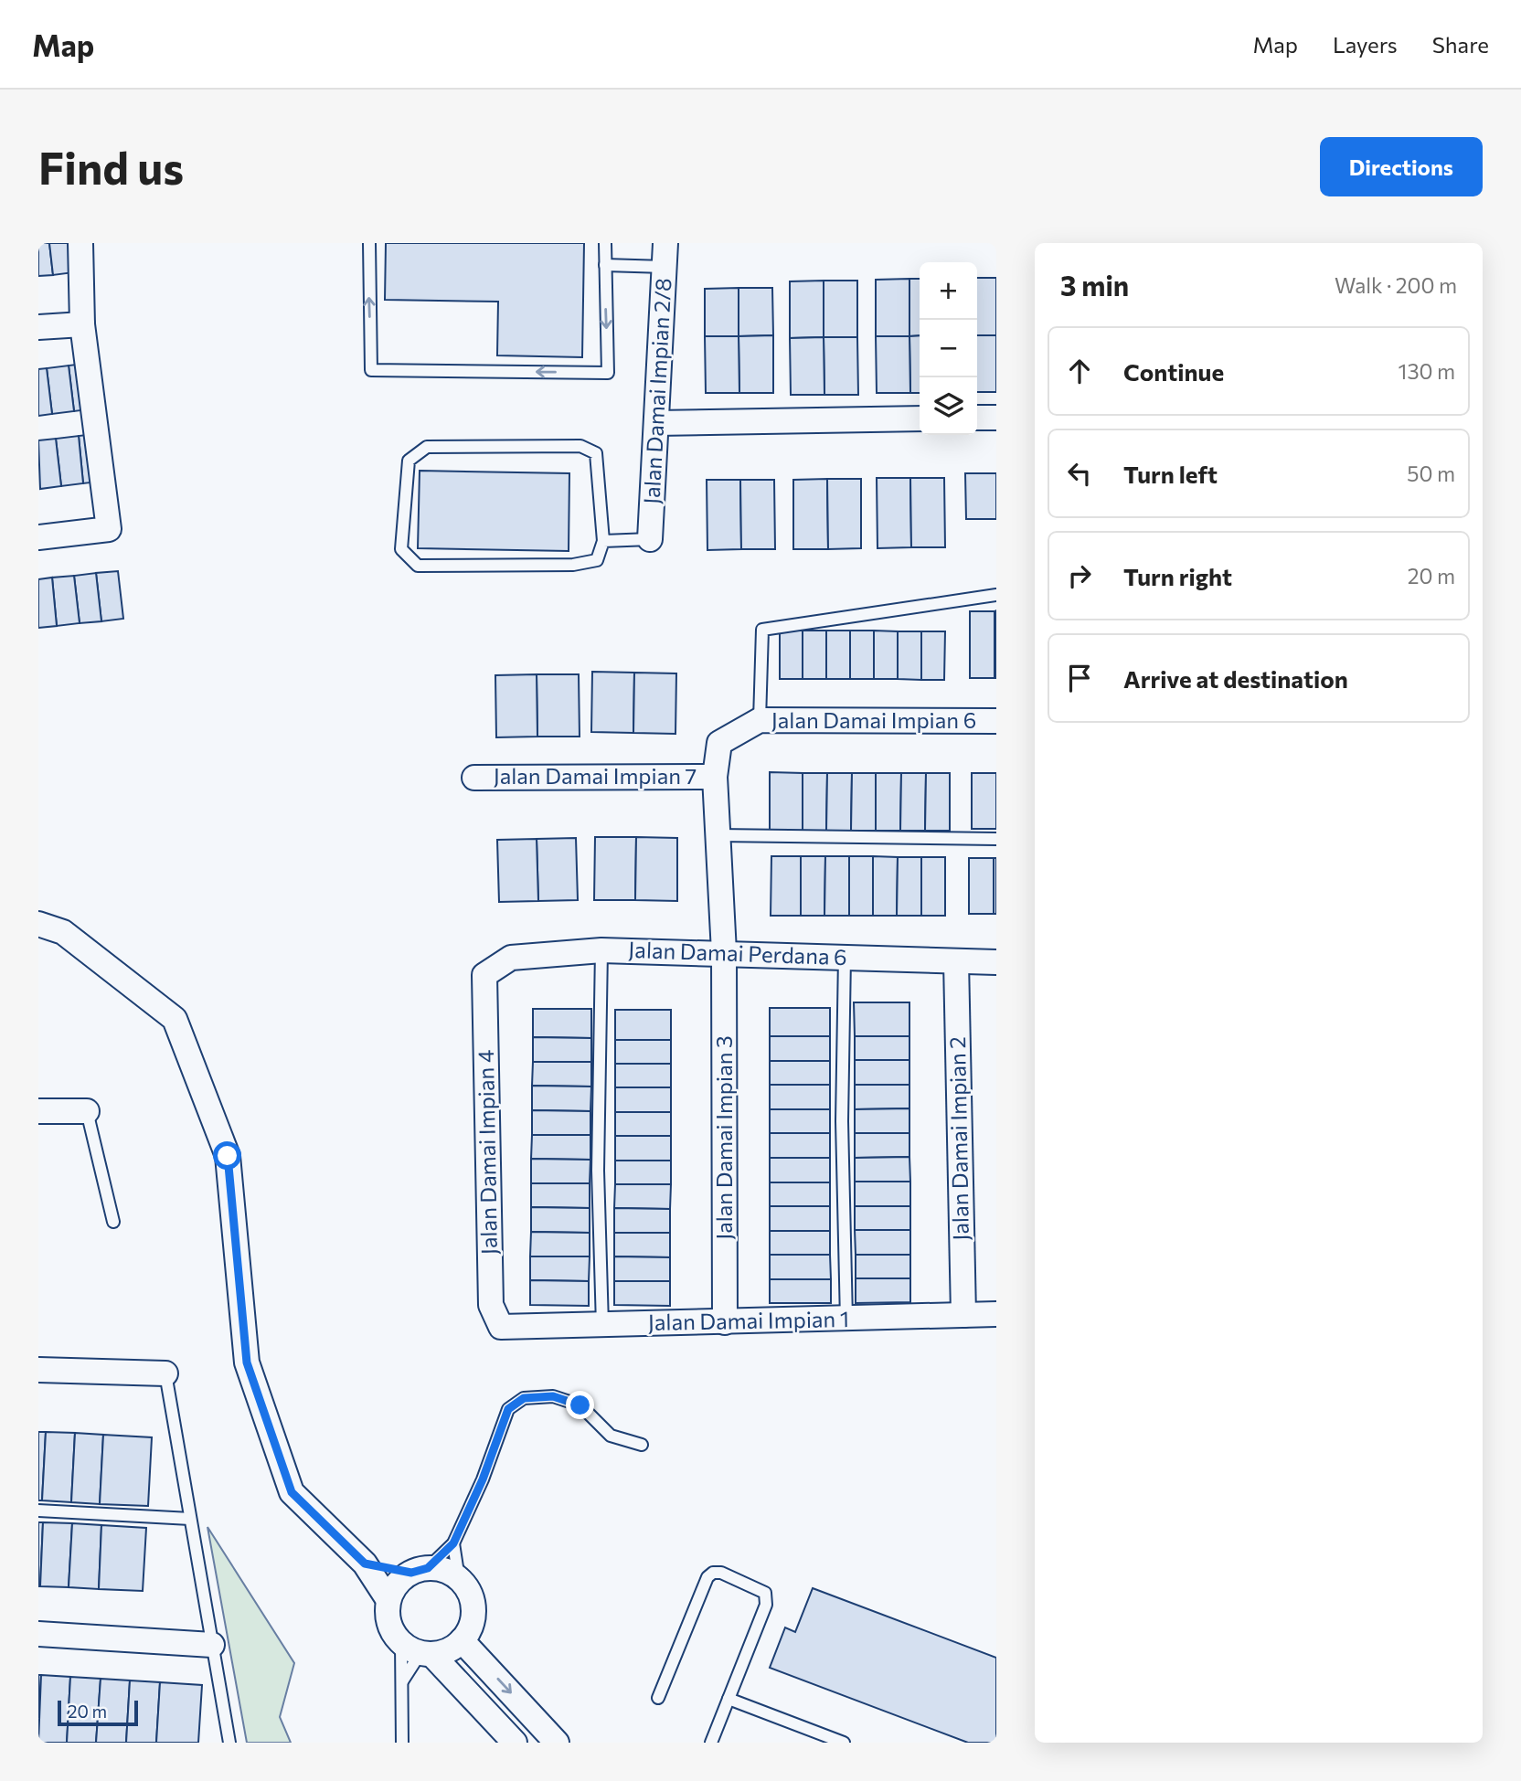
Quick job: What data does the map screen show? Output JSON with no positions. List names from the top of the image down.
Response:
{
  "streets": {
    "street": [
      "Jalan Damai Impian 2/8",
      "Jalan Damai Impian 6",
      "Jalan Damai Impian 7",
      "Jalan Damai Perdana 6",
      "Jalan Damai Impian 3",
      "Jalan Damai Impian 2",
      "Jalan Damai Impian 4",
      "Jalan Damai Impian 1"
    ]
  },
  "crossings": [
    ["Jalan Damai Impian 6", "Jalan Damai Impian 3"],
    ["Jalan Damai Impian 7", "Jalan Damai Impian 3"],
    ["Jalan Damai Perdana 6", "Jalan Damai Impian 3"],
    ["Jalan Damai Perdana 6", "Jalan Damai Impian 2"],
    ["Jalan Damai Perdana 6", "Jalan Damai Impian 4"],
    ["Jalan Damai Impian 3", "Jalan Damai Impian 1"],
    ["Jalan Damai Impian 2", "Jalan Damai Impian 1"],
    ["Jalan Damai Impian 4", "Jalan Damai Impian 1"]
  ],
  "scale_bar": "20 m",
  "page": {
    "header": "Map",
    "nav": ["Map", "Layers", "Share"],
    "buttons": "Directions",
    "title": "Find us",
    "heading": ["3 min", "Walk · 200 m"],
    "map_buttons": ["+", "−"],
    "list": [
      ["Continue", "130 m"],
      ["Turn left", "50 m"],
      ["Turn right", "20 m"],
      "Arrive at destination"
    ],
    "scale": "20 m"
  }
}
